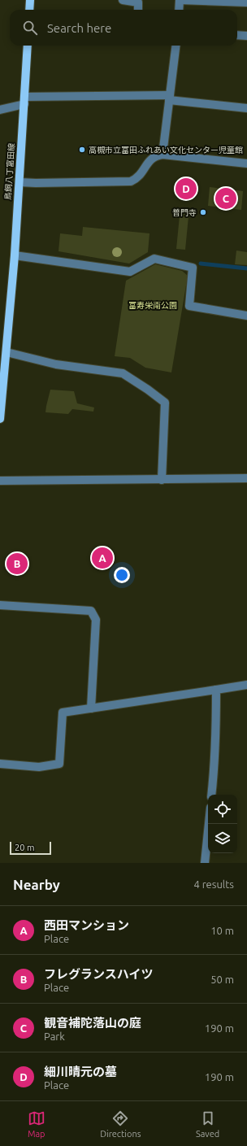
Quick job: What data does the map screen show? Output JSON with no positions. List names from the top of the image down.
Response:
{
  "streets": {
    "main road": ["鳥飼八丁富田線"]
  },
  "parks": ["富寿栄南公園"],
  "places": ["高槻市立富田ふれあい文化センター児童館", "普門寺"],
  "scale_bar": "20 m",
  "page": {
    "search": "Search here",
    "pins": [
      "D",
      "C",
      "A",
      "B"
    ],
    "scale": "20 m",
    "heading": ["Nearby", "4 results"],
    "list": [
      {
        "mark": "A",
        "name": "西田マンション",
        "note": "Place",
        "value": "10 m"
      },
      {
        "mark": "B",
        "name": "フレグランスハイツ",
        "note": "Place",
        "value": "50 m"
      },
      {
        "mark": "C",
        "name": "観音補陀落山の庭",
        "note": "Park",
        "value": "190 m"
      },
      {
        "mark": "D",
        "name": "細川晴元の墓",
        "note": "Place",
        "value": "190 m"
      }
    ],
    "nav": ["Map", "Directions", "Saved"]
  }
}
